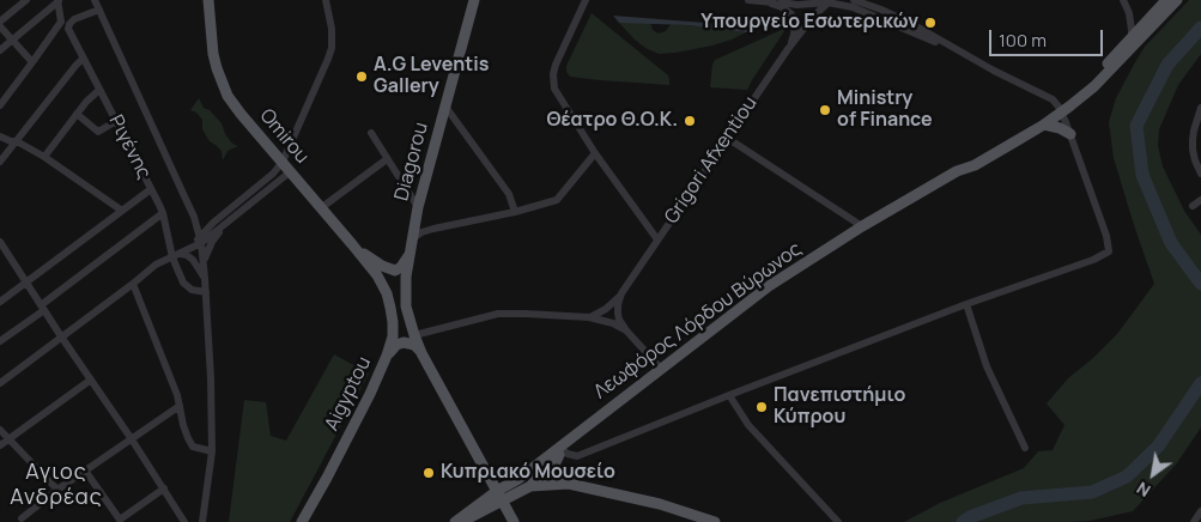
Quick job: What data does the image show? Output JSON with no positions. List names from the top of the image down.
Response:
{
  "streets": {
    "main road": [
      "Omirou",
      "Diagorou",
      "Λεωφόρος Λόρδου Βύρωνος",
      "Aigyptou"
    ],
    "street": ["Ριγένης", "Grigori Afxentiou"]
  },
  "crossings": [
    ["Omirou", "Aigyptou"]
  ],
  "districts": ["Αγιος Ανδρέας"],
  "places": [
    "Υπουργείο Εσωτερικών",
    "A.G Leventis Gallery",
    "Ministry of Finance",
    "Θέατρο Θ.Ο.Κ.",
    "Πανεπιστήμιο Κύπρου",
    "Κυπριακό Μουσείο"
  ],
  "scale_bar": "100 m",
  "north": "bottom left"
}
